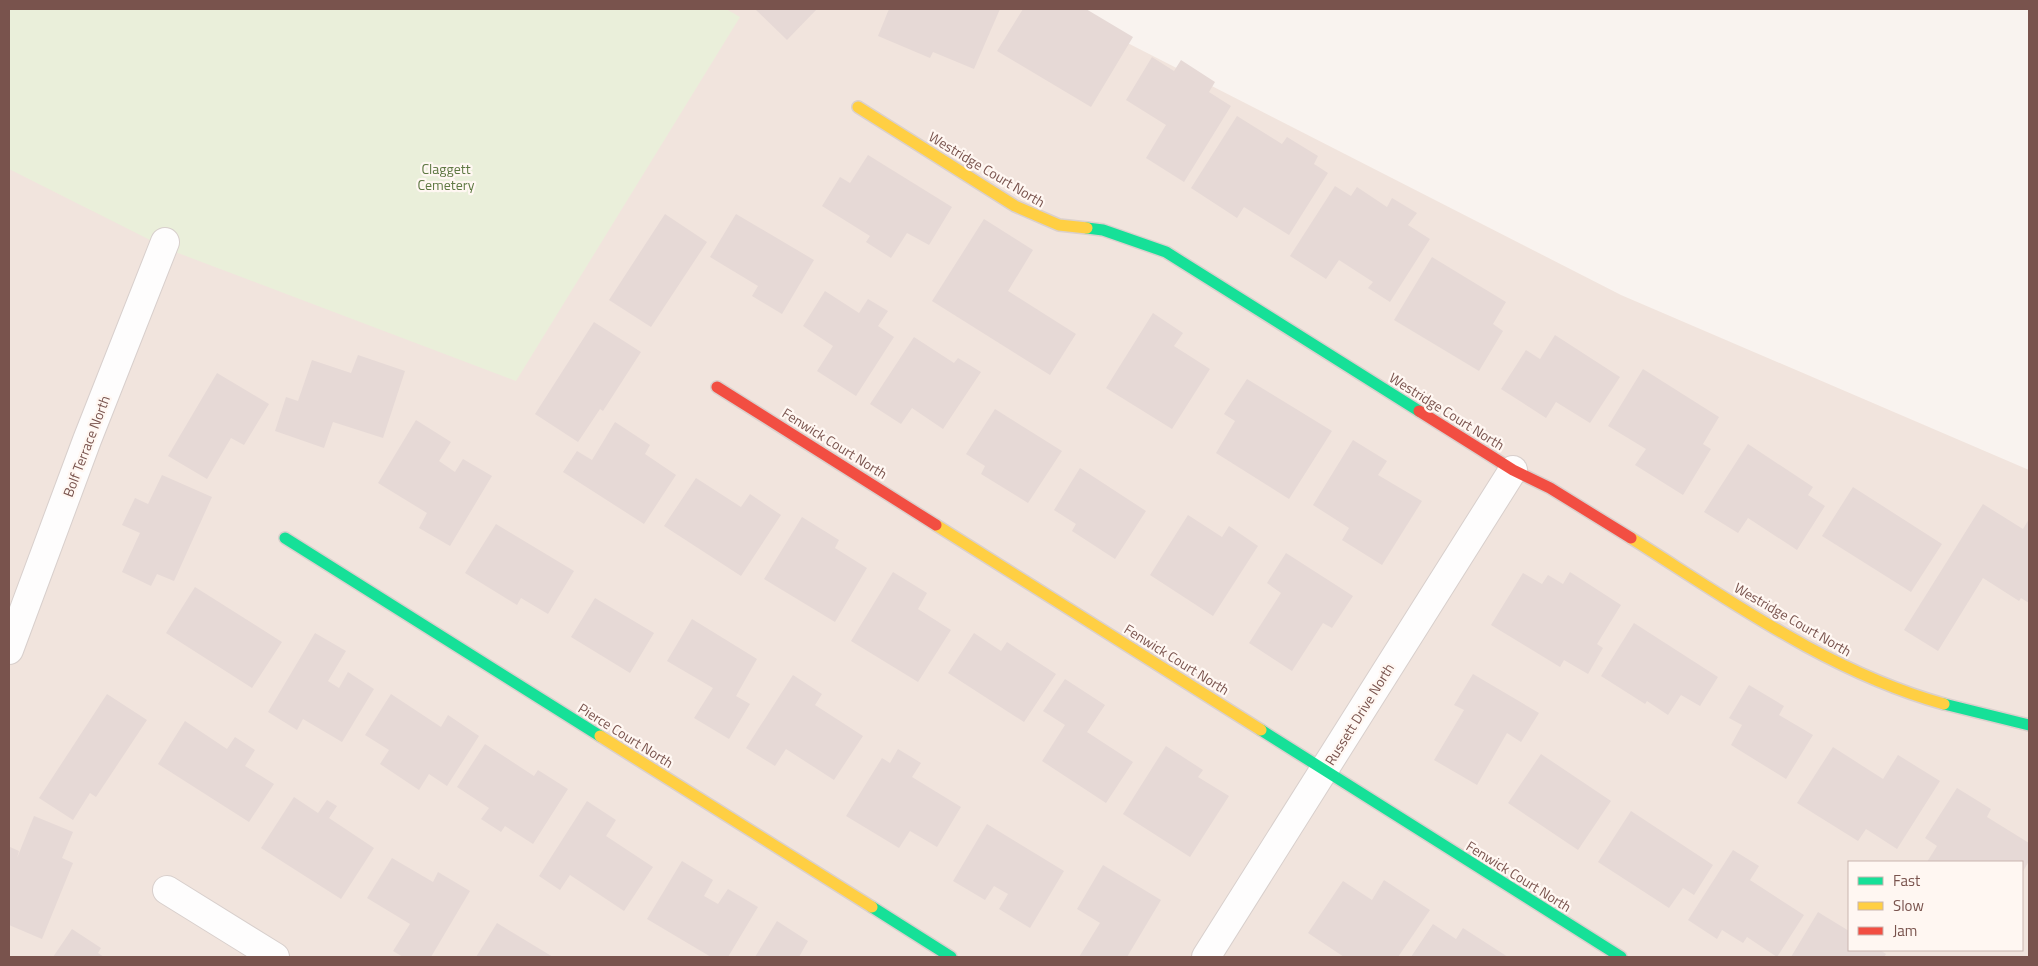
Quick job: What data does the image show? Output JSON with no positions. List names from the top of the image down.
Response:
{
  "streets": {
    "street": [
      "Westridge Court North",
      "Fenwick Court North",
      "Bolf Terrace North",
      "Russett Drive North",
      "Pierce Court North"
    ]
  },
  "crossings": [
    ["Westridge Court North", "Russett Drive North"],
    ["Fenwick Court North", "Russett Drive North"]
  ],
  "parks": ["Claggett Cemetery"],
  "legend": ["Fast", "Slow", "Jam"]
}
